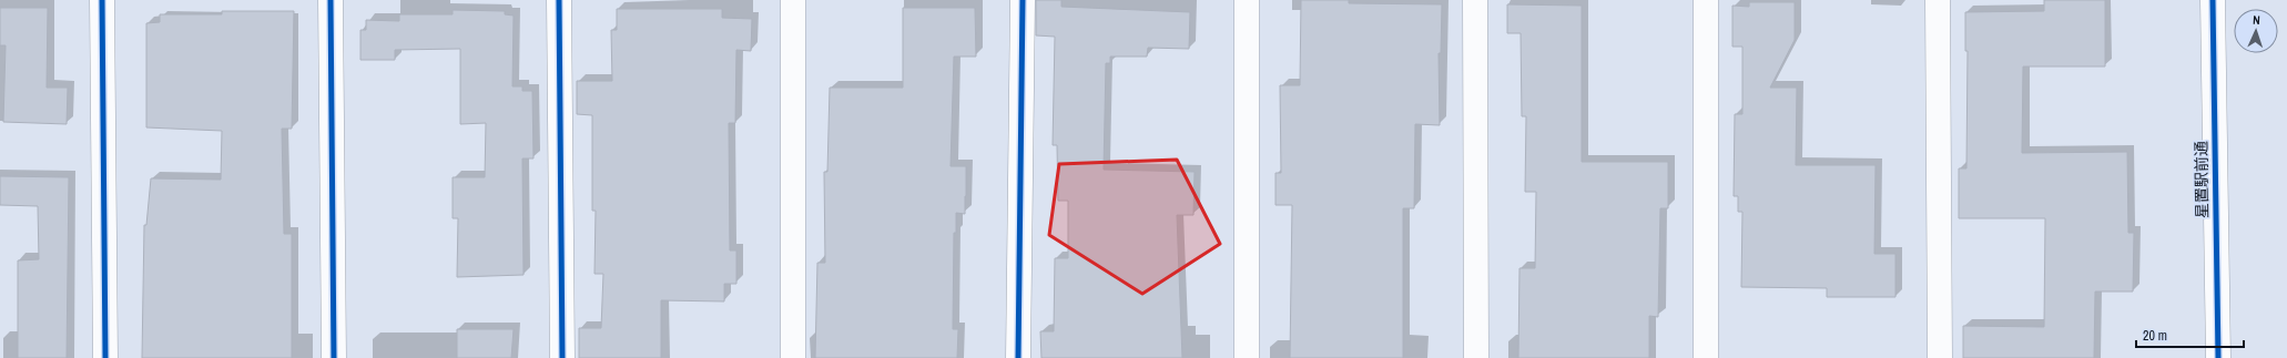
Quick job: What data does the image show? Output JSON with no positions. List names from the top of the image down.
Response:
{
  "streets": {
    "street": ["星置駅前通"]
  },
  "scale_bar": "20 m",
  "north": "top"
}
